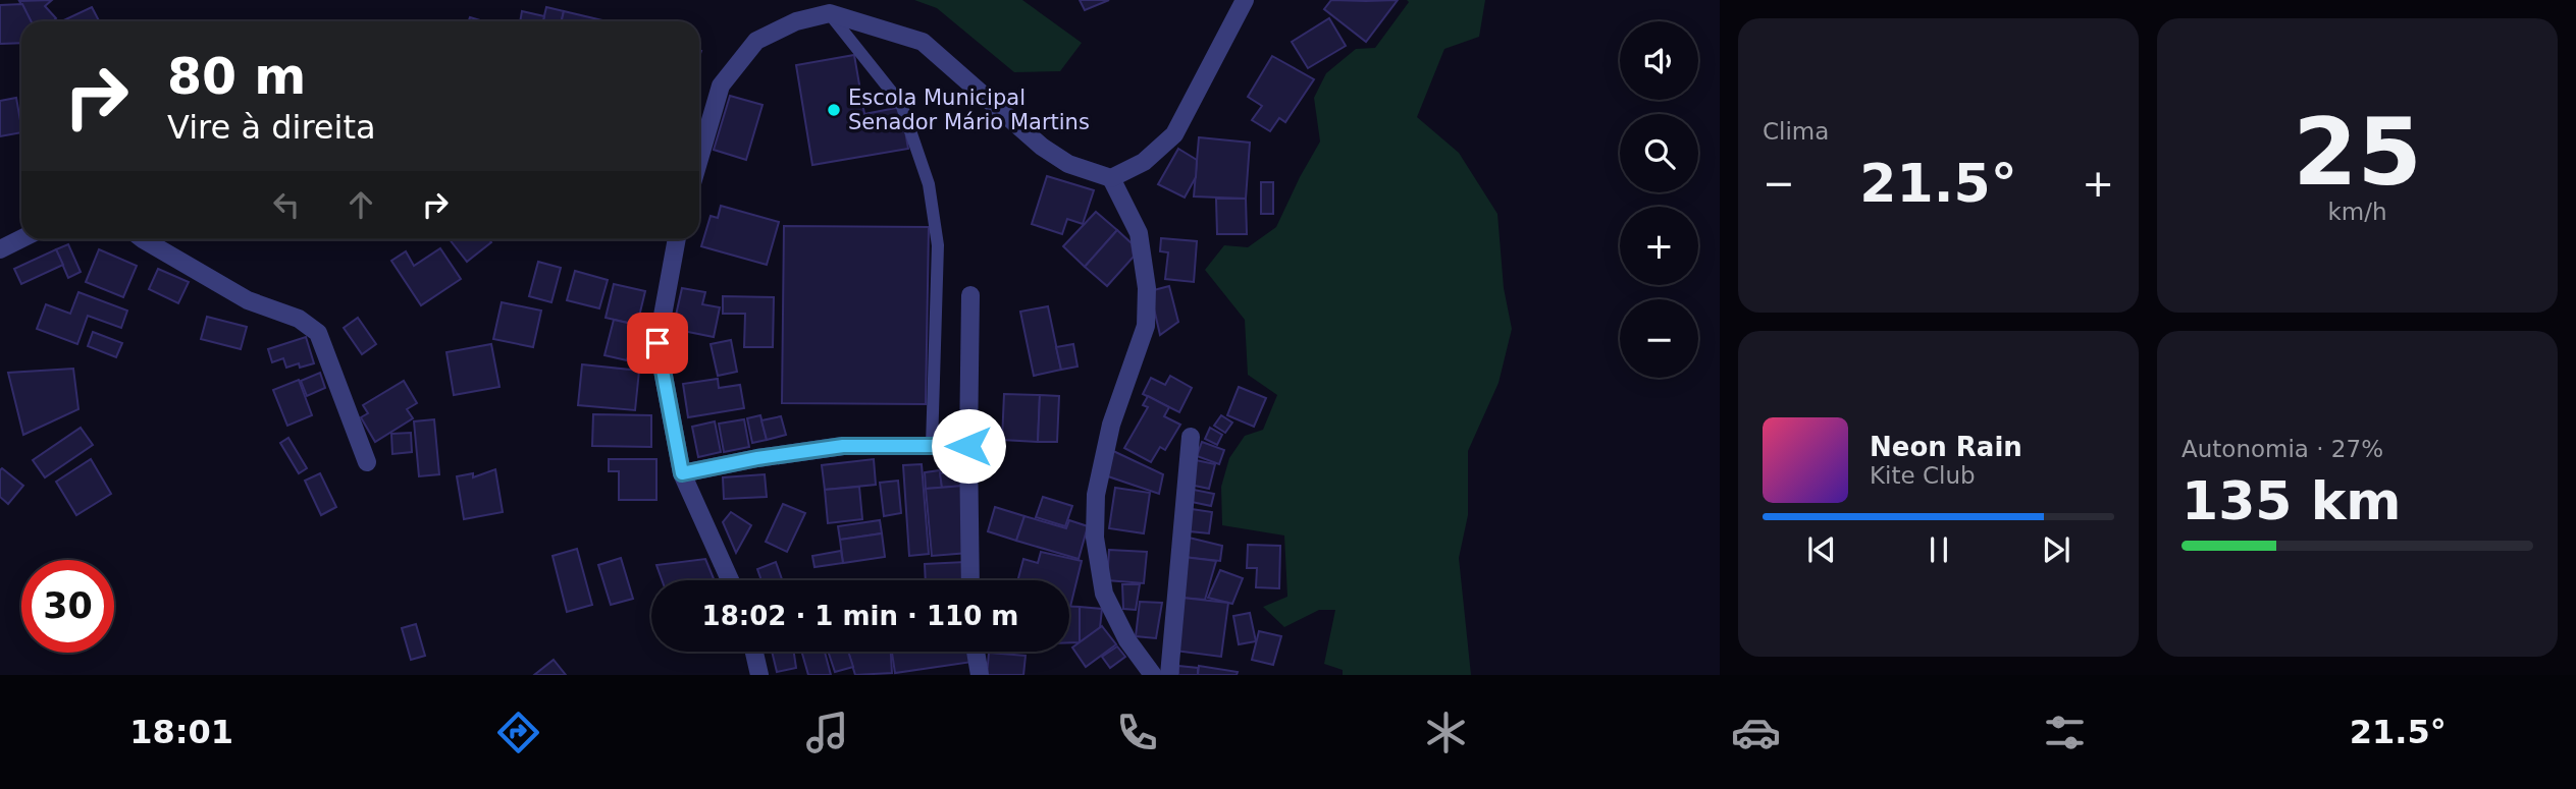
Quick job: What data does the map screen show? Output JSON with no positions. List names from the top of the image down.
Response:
{
  "places": ["Escola Municipal Senador Mário Martins"],
  "page": {
    "tile": [
      "Clima",
      ["25", "km/h"],
      ["Autonomia · 27%", "135 km"]
    ],
    "map_buttons": ["+", "−"],
    "turn": ["80 m", "Vire à direita"],
    "heat": ["−", "21.5°", "+"],
    "song": ["Neon Rain", "Kite Club"],
    "limit": "30",
    "trip": "18:02 · 1 min · 110 m",
    "tabs": ["18:01", "21.5°"]
  }
}
